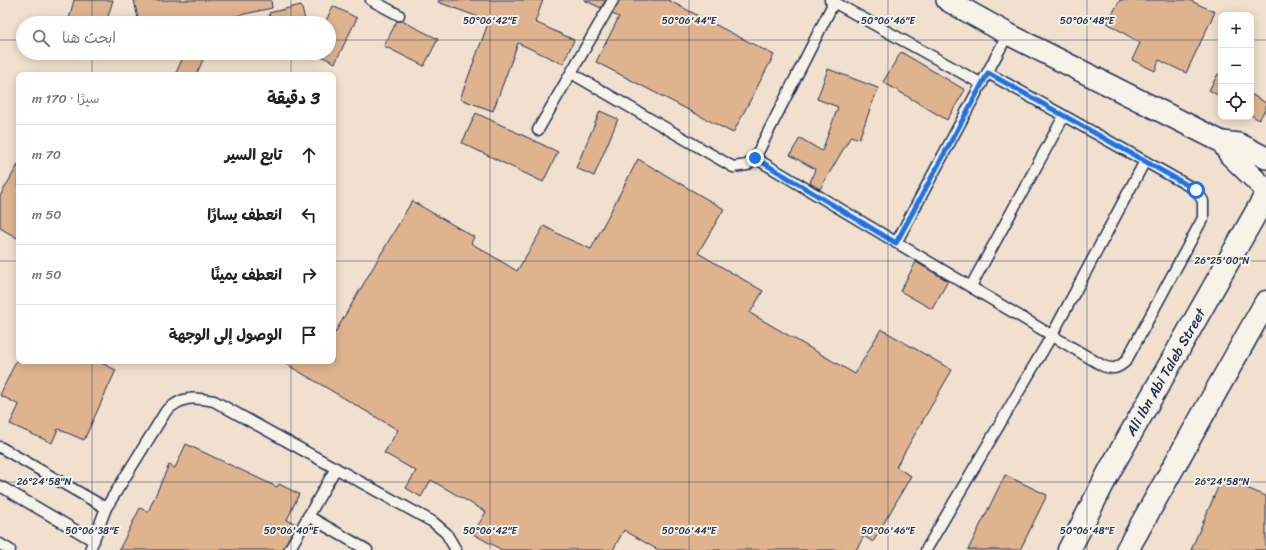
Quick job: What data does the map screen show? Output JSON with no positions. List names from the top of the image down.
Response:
{
  "streets": {
    "street": ["Ali Ibn Abi Taleb Street"]
  },
  "page": {
    "map_buttons": ["+", "−"],
    "search": "ابحث هنا",
    "heading": ["3 دقيقة", "سيرًا · 170 m"],
    "list": [
      ["تابع السير", "70 m"],
      ["انعطف يسارًا", "50 m"],
      ["انعطف يمينًا", "50 m"],
      "الوصول إلى الوجهة"
    ]
  },
  "coordinates": [
    "50°06'42\"E",
    "50°06'44\"E",
    "50°06'46\"E",
    "50°06'48\"E",
    "26°25'00\"N",
    "26°24'58\"N",
    "50°06'38\"E",
    "50°06'40\"E"
  ]
}
